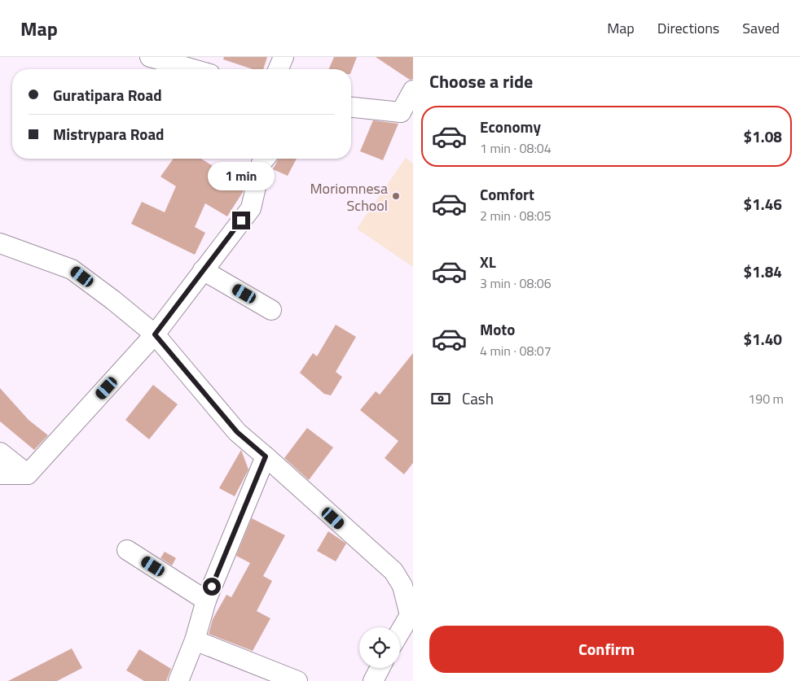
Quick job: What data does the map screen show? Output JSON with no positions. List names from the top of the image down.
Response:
{
  "places": ["Moriomnesa School"],
  "page": {
    "header": "Map",
    "nav": ["Map", "Directions", "Saved"],
    "heading": "Choose a ride",
    "banner": ["Guratipara Road", "Mistrypara Road"],
    "list": [
      {
        "name": "Economy",
        "note": "1 min · 08:04",
        "value": "$1.08"
      },
      {
        "name": "Comfort",
        "note": "2 min · 08:05",
        "value": "$1.46"
      },
      {
        "name": "XL",
        "note": "3 min · 08:06",
        "value": "$1.84"
      },
      {
        "name": "Moto",
        "note": "4 min · 08:07",
        "value": "$1.40"
      }
    ],
    "bubble": "1 min",
    "pay": ["Cash", "190 m"],
    "buttons": "Confirm"
  }
}
